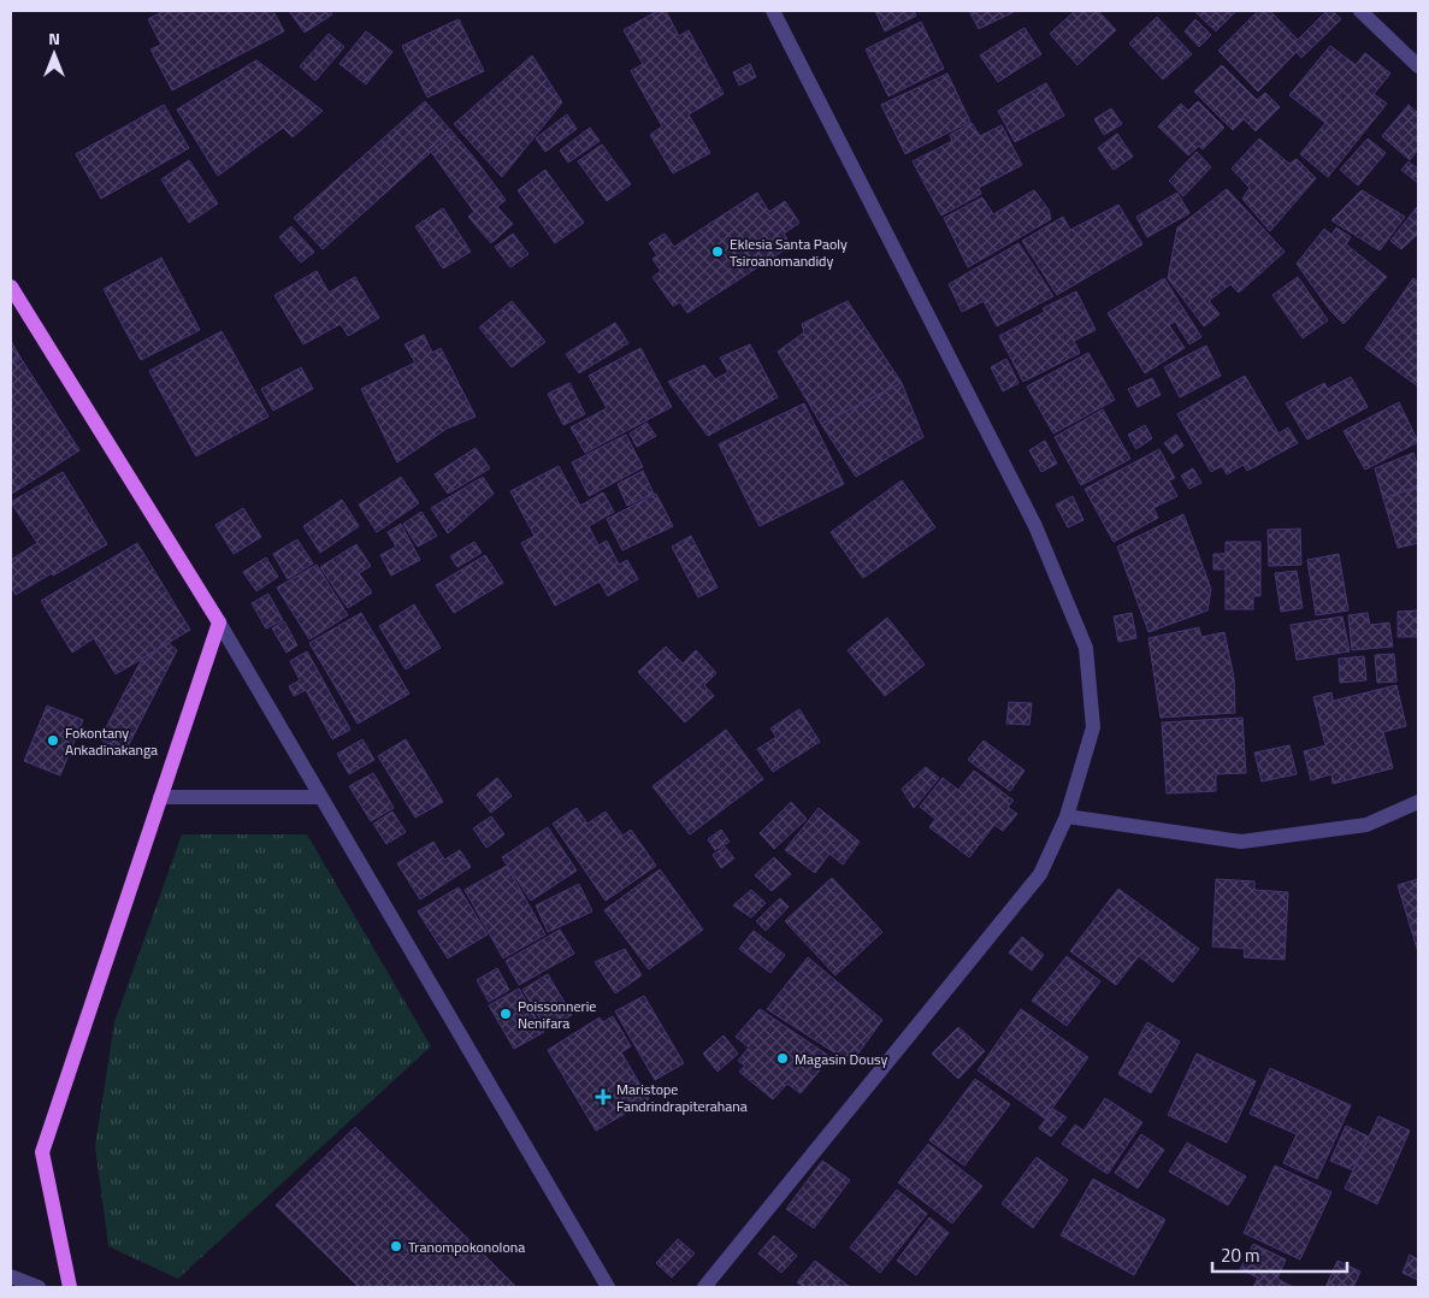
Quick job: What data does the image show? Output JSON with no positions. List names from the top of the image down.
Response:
{
  "places": {
    "other": [
      "Eklesia Santa Paoly Tsiroanomandidy",
      "Fokontany Ankadinakanga",
      "Poissonnerie Nenifara",
      "Magasin Dousy",
      "Tranompokonolona"
    ],
    "health": ["Maristope Fandrindrapiterahana"]
  },
  "scale_bar": "20 m",
  "north": "top"
}
